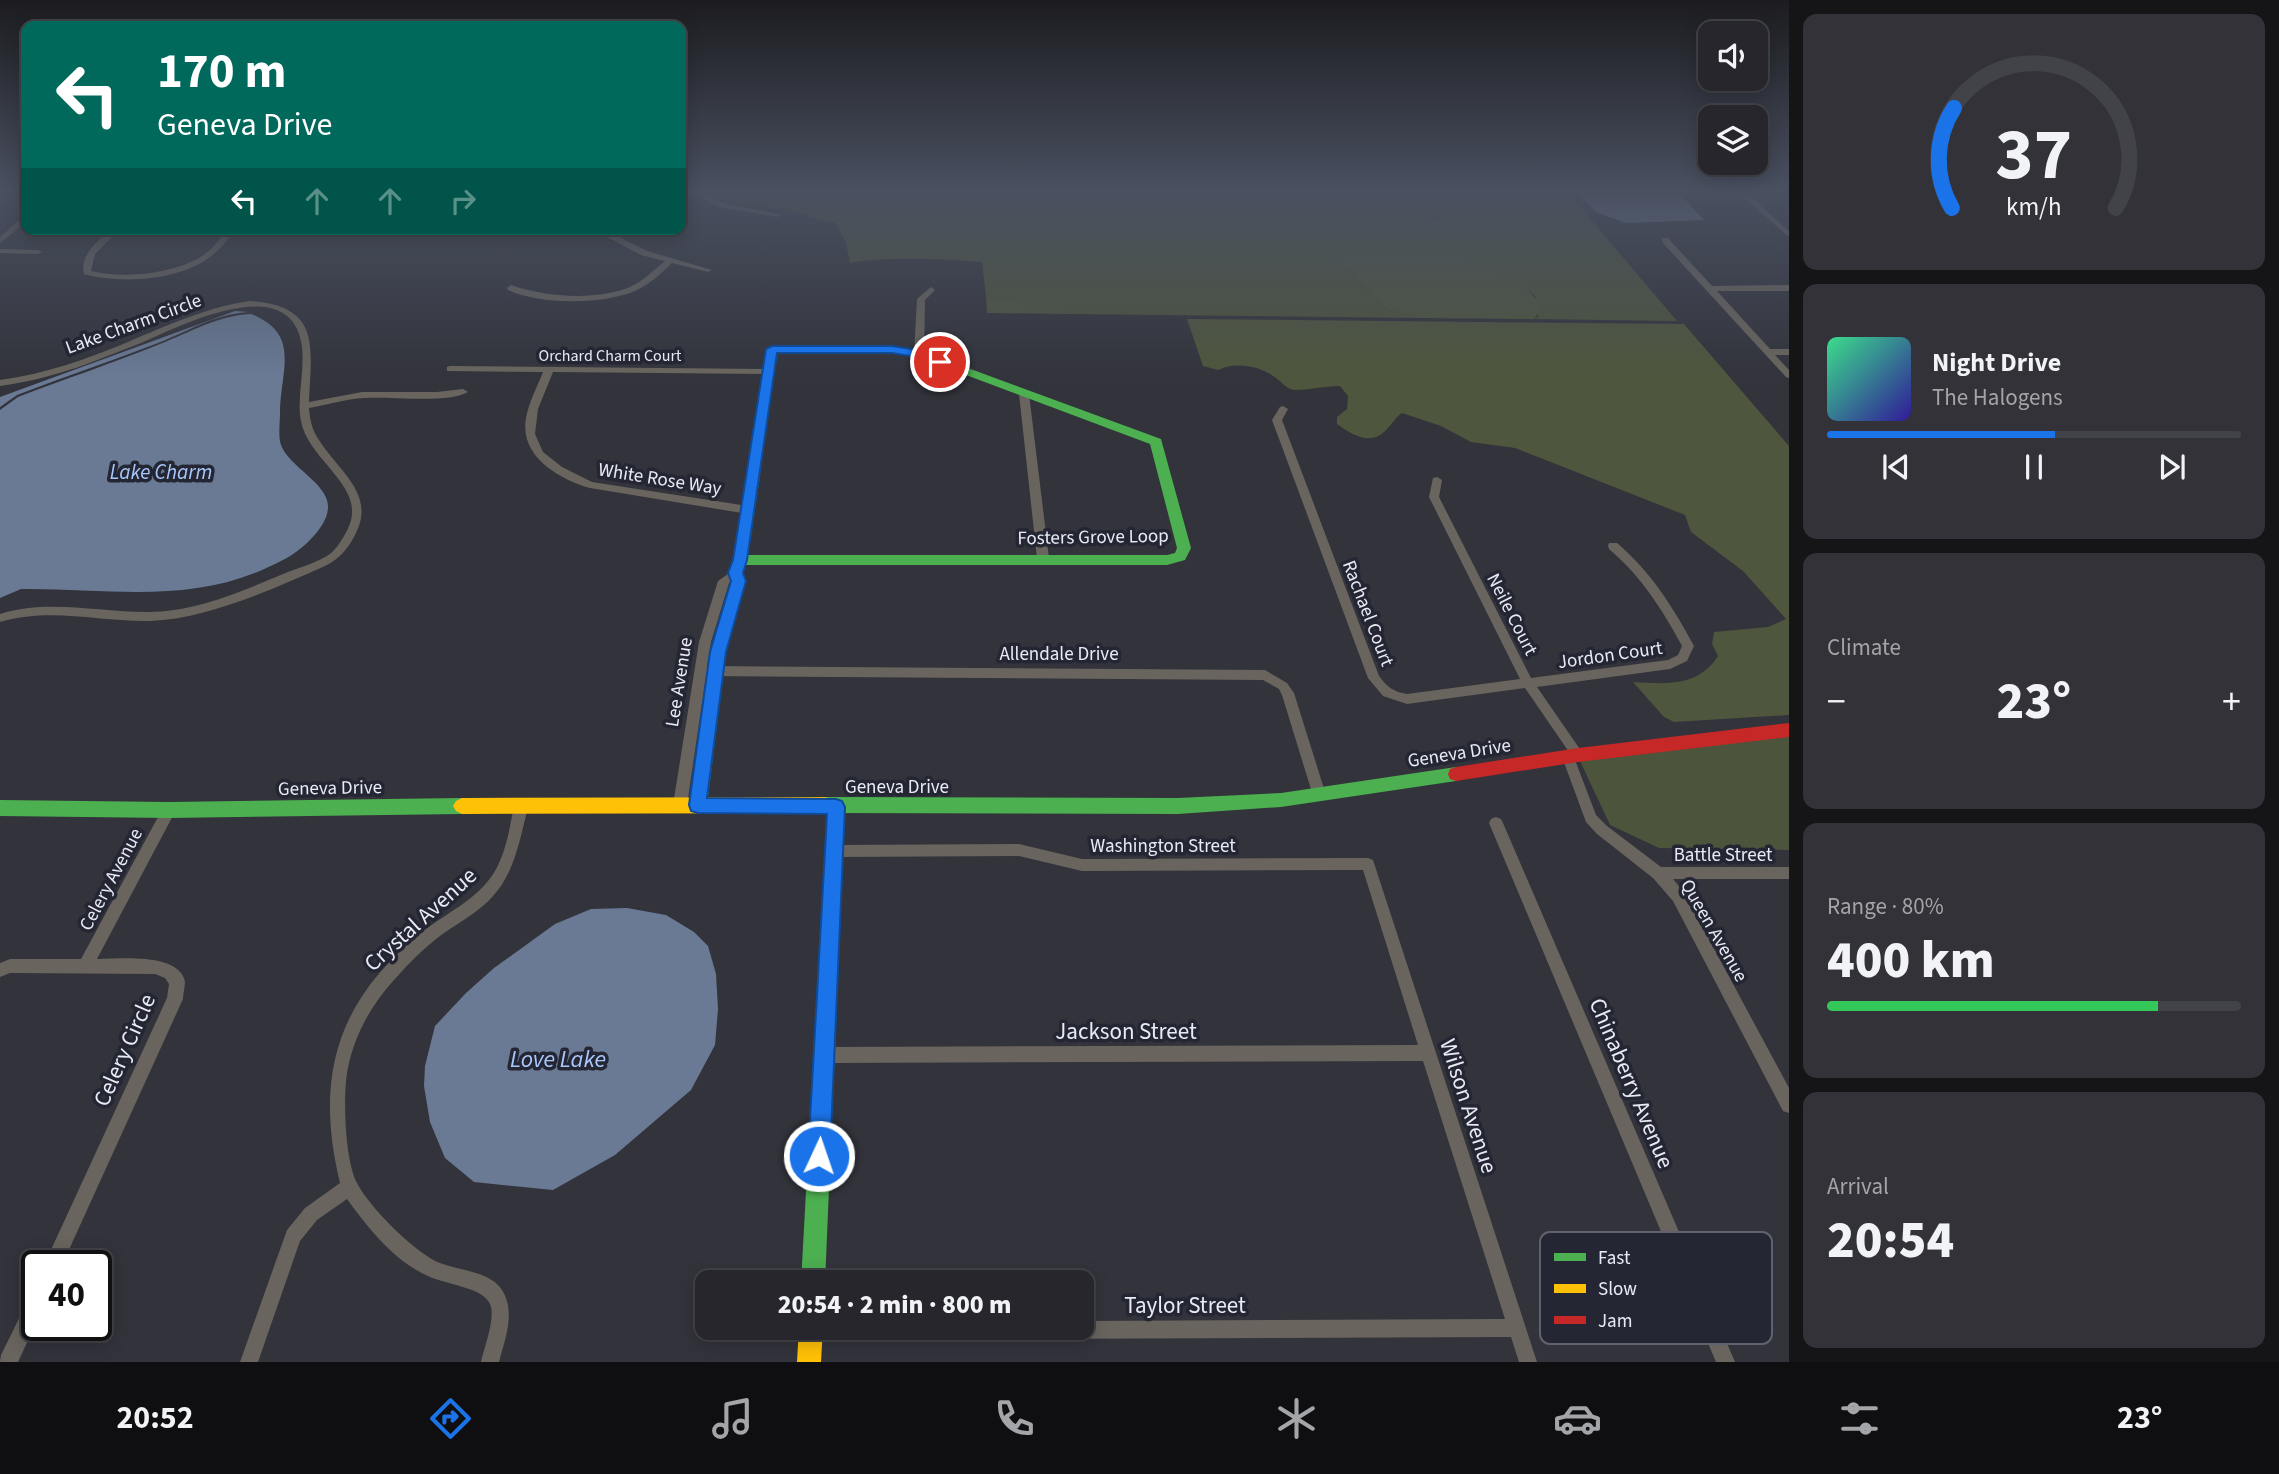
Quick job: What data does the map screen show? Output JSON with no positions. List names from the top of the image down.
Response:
{
  "streets": {
    "street": [
      "Lake Charm Circle",
      "Orchard Charm Court",
      "White Rose Way",
      "Fosters Grove Loop",
      "Rachael Court",
      "Neile Court",
      "Allendale Drive",
      "Jordon Court",
      "Lee Avenue",
      "Geneva Drive",
      "Washington Street",
      "Battle Street",
      "Celery Avenue",
      "Crystal Avenue",
      "Queen Avenue",
      "Jackson Street",
      "Celery Circle",
      "Chinaberry Avenue",
      "Wilson Avenue",
      "Taylor Street"
    ]
  },
  "crossings": [
    ["Orchard Charm Court", "White Rose Way"],
    ["Orchard Charm Court", "Lee Avenue"],
    ["White Rose Way", "Lee Avenue"],
    ["Fosters Grove Loop", "Lee Avenue"],
    ["Rachael Court", "Neile Court"],
    ["Rachael Court", "Jordon Court"],
    ["Neile Court", "Jordon Court"],
    ["Neile Court", "Geneva Drive"],
    ["Neile Court", "Queen Avenue"],
    ["Allendale Drive", "Lee Avenue"],
    ["Allendale Drive", "Geneva Drive"],
    ["Lee Avenue", "Geneva Drive"],
    ["Geneva Drive", "Celery Avenue"],
    ["Geneva Drive", "Crystal Avenue"],
    ["Geneva Drive", "Queen Avenue"],
    ["Washington Street", "Wilson Avenue"],
    ["Battle Street", "Queen Avenue"],
    ["Celery Avenue", "Celery Circle"],
    ["Jackson Street", "Wilson Avenue"],
    ["Wilson Avenue", "Taylor Street"]
  ],
  "water": ["Lake Charm", "Love Lake"],
  "legend": ["Fast", "Slow", "Jam"],
  "page": {
    "turn": ["170 m", "Geneva Drive"],
    "song": ["Night Drive", "The Halogens"],
    "tile": [
      "Climate",
      ["Range · 80%", "400 km"],
      ["Arrival", "20:54"]
    ],
    "heat": ["−", "23°", "+"],
    "limit": "40",
    "trip": "20:54 · 2 min · 800 m",
    "tabs": ["20:52", "23°"],
    "gauge": ["37", "km/h"]
  }
}
